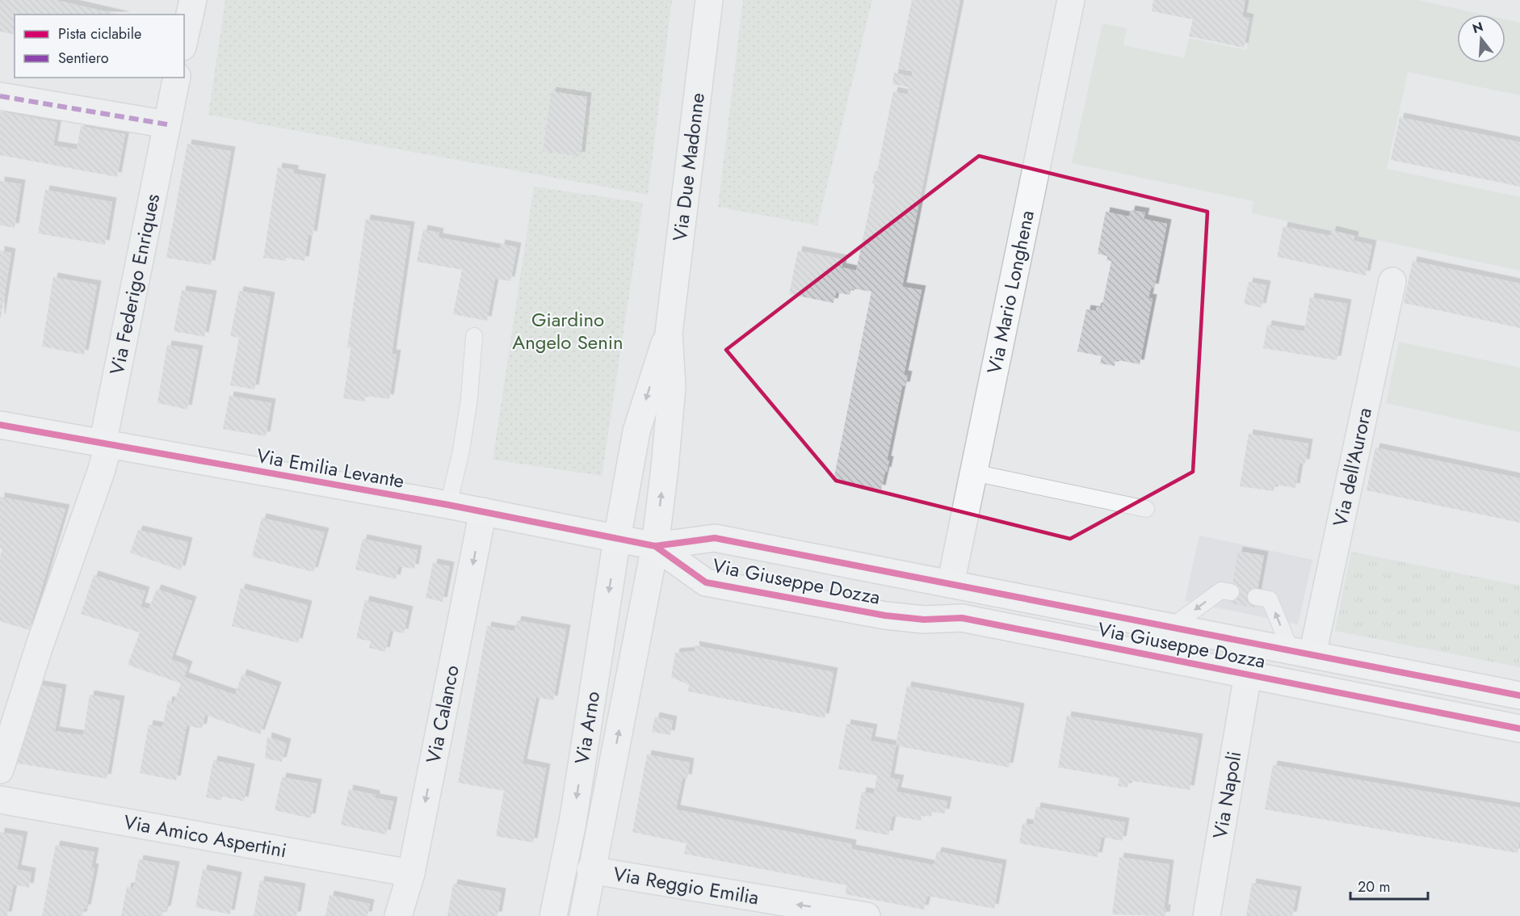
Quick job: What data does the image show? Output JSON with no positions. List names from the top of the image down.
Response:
{
  "streets": {
    "main road": ["Via Due Madonne", "Via Emilia Levante", "Via Giuseppe Dozza"],
    "street": [
      "Via Federigo Enriques",
      "Via Mario Longhena",
      "Via dell'Aurora",
      "Via Calanco",
      "Via Arno",
      "Via Napoli",
      "Via Amico Aspertini",
      "Via Reggio Emilia"
    ]
  },
  "crossings": [
    ["Via Due Madonne", "Via Emilia Levante"],
    ["Via Due Madonne", "Via Giuseppe Dozza"],
    ["Via Due Madonne", "Via Arno"],
    ["Via Federigo Enriques", "Via Emilia Levante"],
    ["Via Mario Longhena", "Via Giuseppe Dozza"],
    ["Via dell'Aurora", "Via Giuseppe Dozza"],
    ["Via Emilia Levante", "Via Giuseppe Dozza"],
    ["Via Emilia Levante", "Via Calanco"],
    ["Via Emilia Levante", "Via Arno"],
    ["Via Giuseppe Dozza", "Via Arno"],
    ["Via Giuseppe Dozza", "Via Napoli"],
    ["Via Calanco", "Via Amico Aspertini"],
    ["Via Arno", "Via Reggio Emilia"]
  ],
  "one_way": ["Via Calanco", "Via Reggio Emilia"],
  "parks": ["Giardino Angelo Senin"],
  "legend": ["Pista ciclabile", "Sentiero"],
  "scale_bar": "20 m",
  "north": "top"
}
